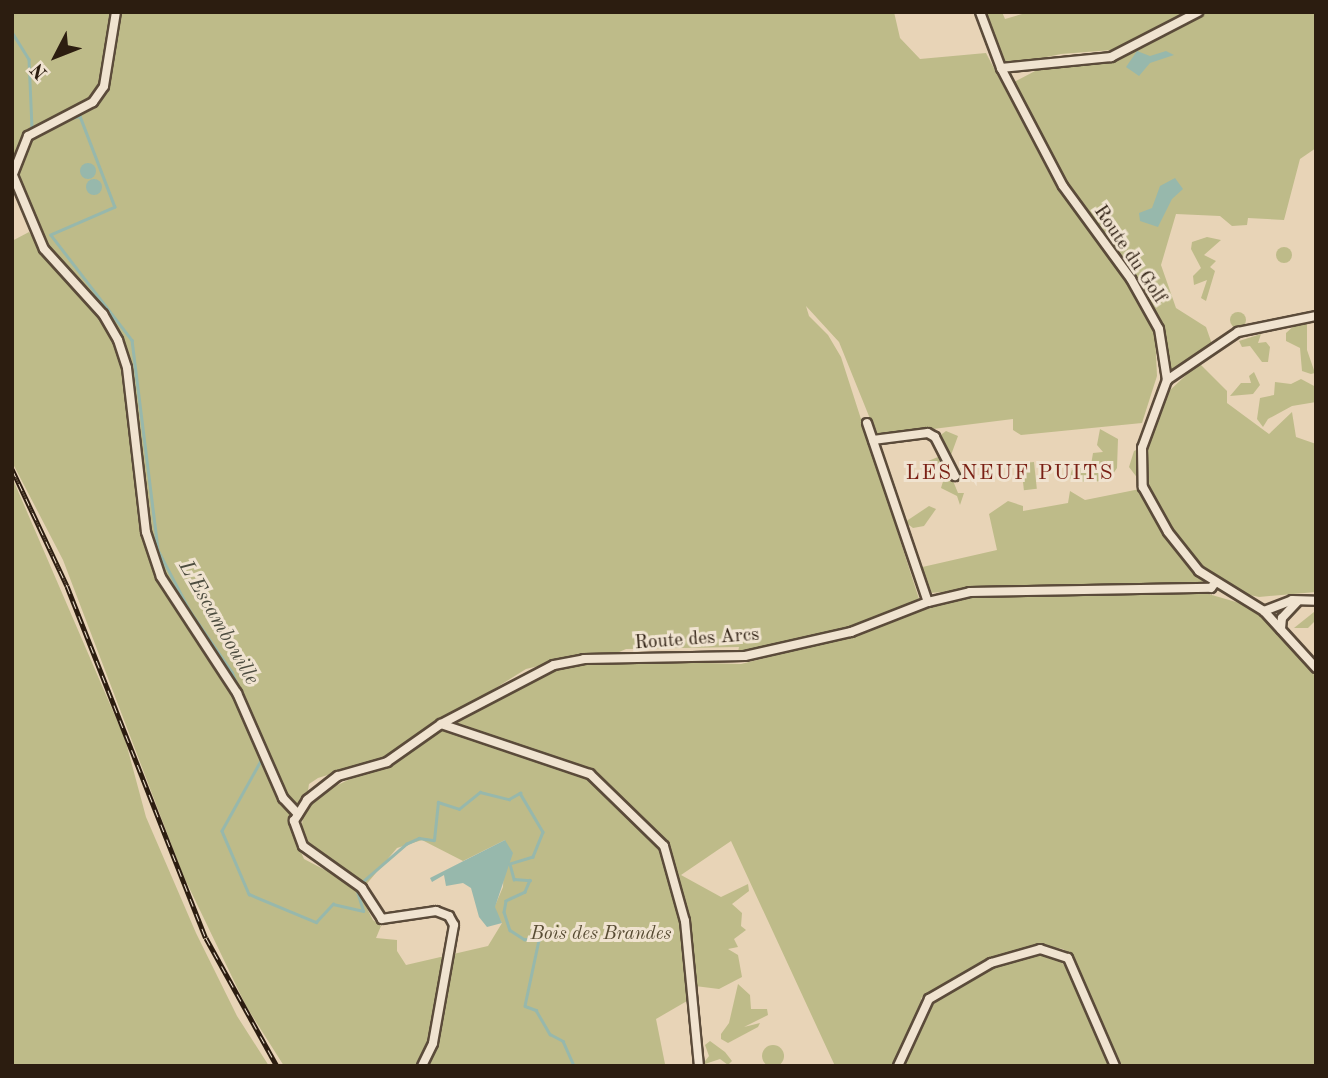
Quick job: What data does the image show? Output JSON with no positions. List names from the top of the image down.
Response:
{
  "streets": {
    "street": ["Route du Golf", "Route des Arcs"]
  },
  "crossings": [
    ["Route du Golf", "Route des Arcs"]
  ],
  "districts": ["LES NEUF PUITS"],
  "water": ["L'Escambouille"],
  "parks": ["Bois des Brandes"],
  "north": "bottom left"
}
